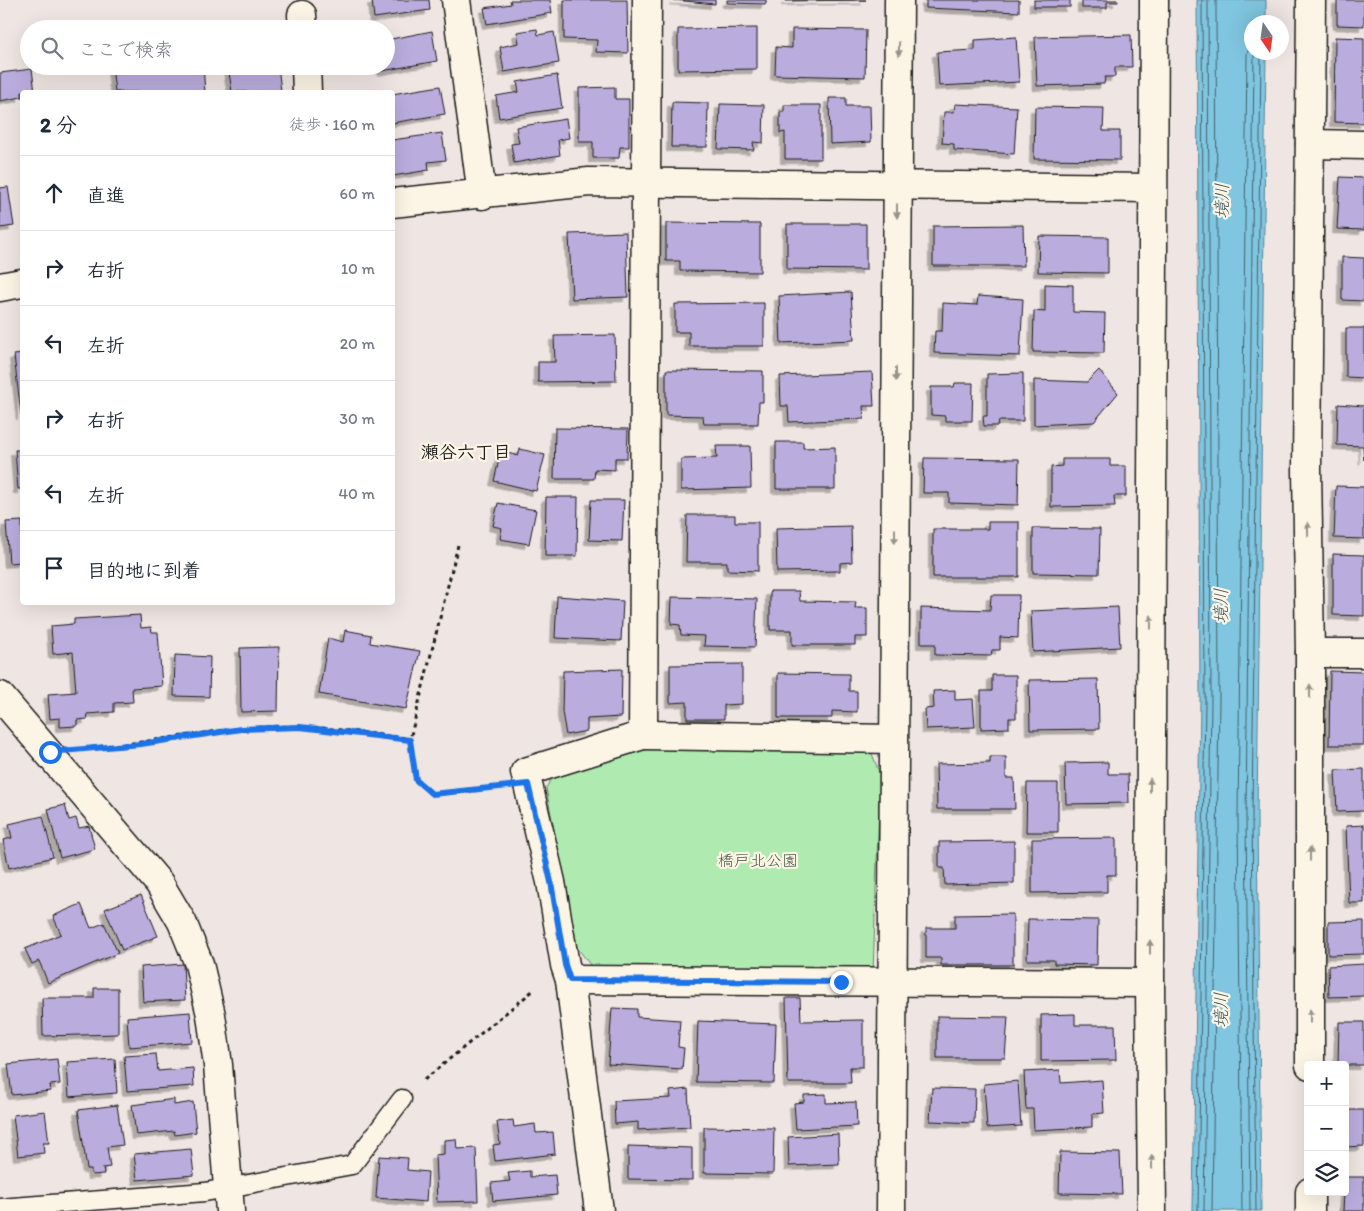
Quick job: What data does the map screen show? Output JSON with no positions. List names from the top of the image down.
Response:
{
  "districts": ["瀬谷六丁目"],
  "water": ["境川"],
  "parks": ["橋戸北公園"],
  "north": "bottom",
  "page": {
    "search": "ここで検索",
    "heading": ["2 分", "徒歩 · 160 m"],
    "list": [
      ["直進", "60 m"],
      ["右折", "10 m"],
      ["左折", "20 m"],
      ["右折", "30 m"],
      ["左折", "40 m"],
      "目的地に到着"
    ],
    "map_buttons": ["+", "−"]
  }
}
